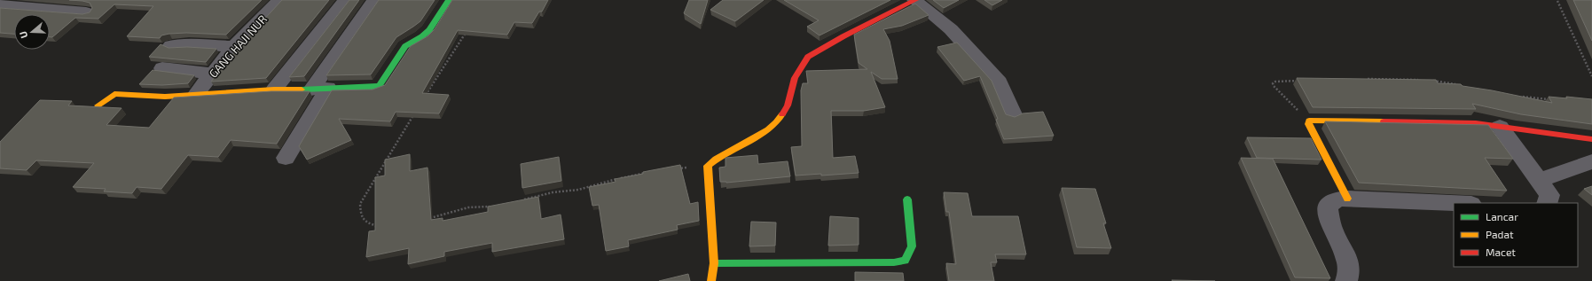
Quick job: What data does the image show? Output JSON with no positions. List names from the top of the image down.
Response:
{
  "streets": {
    "street": ["GANG HAJI NUR"]
  },
  "legend": ["Lancar", "Padat", "Macet"],
  "north": "left"
}
